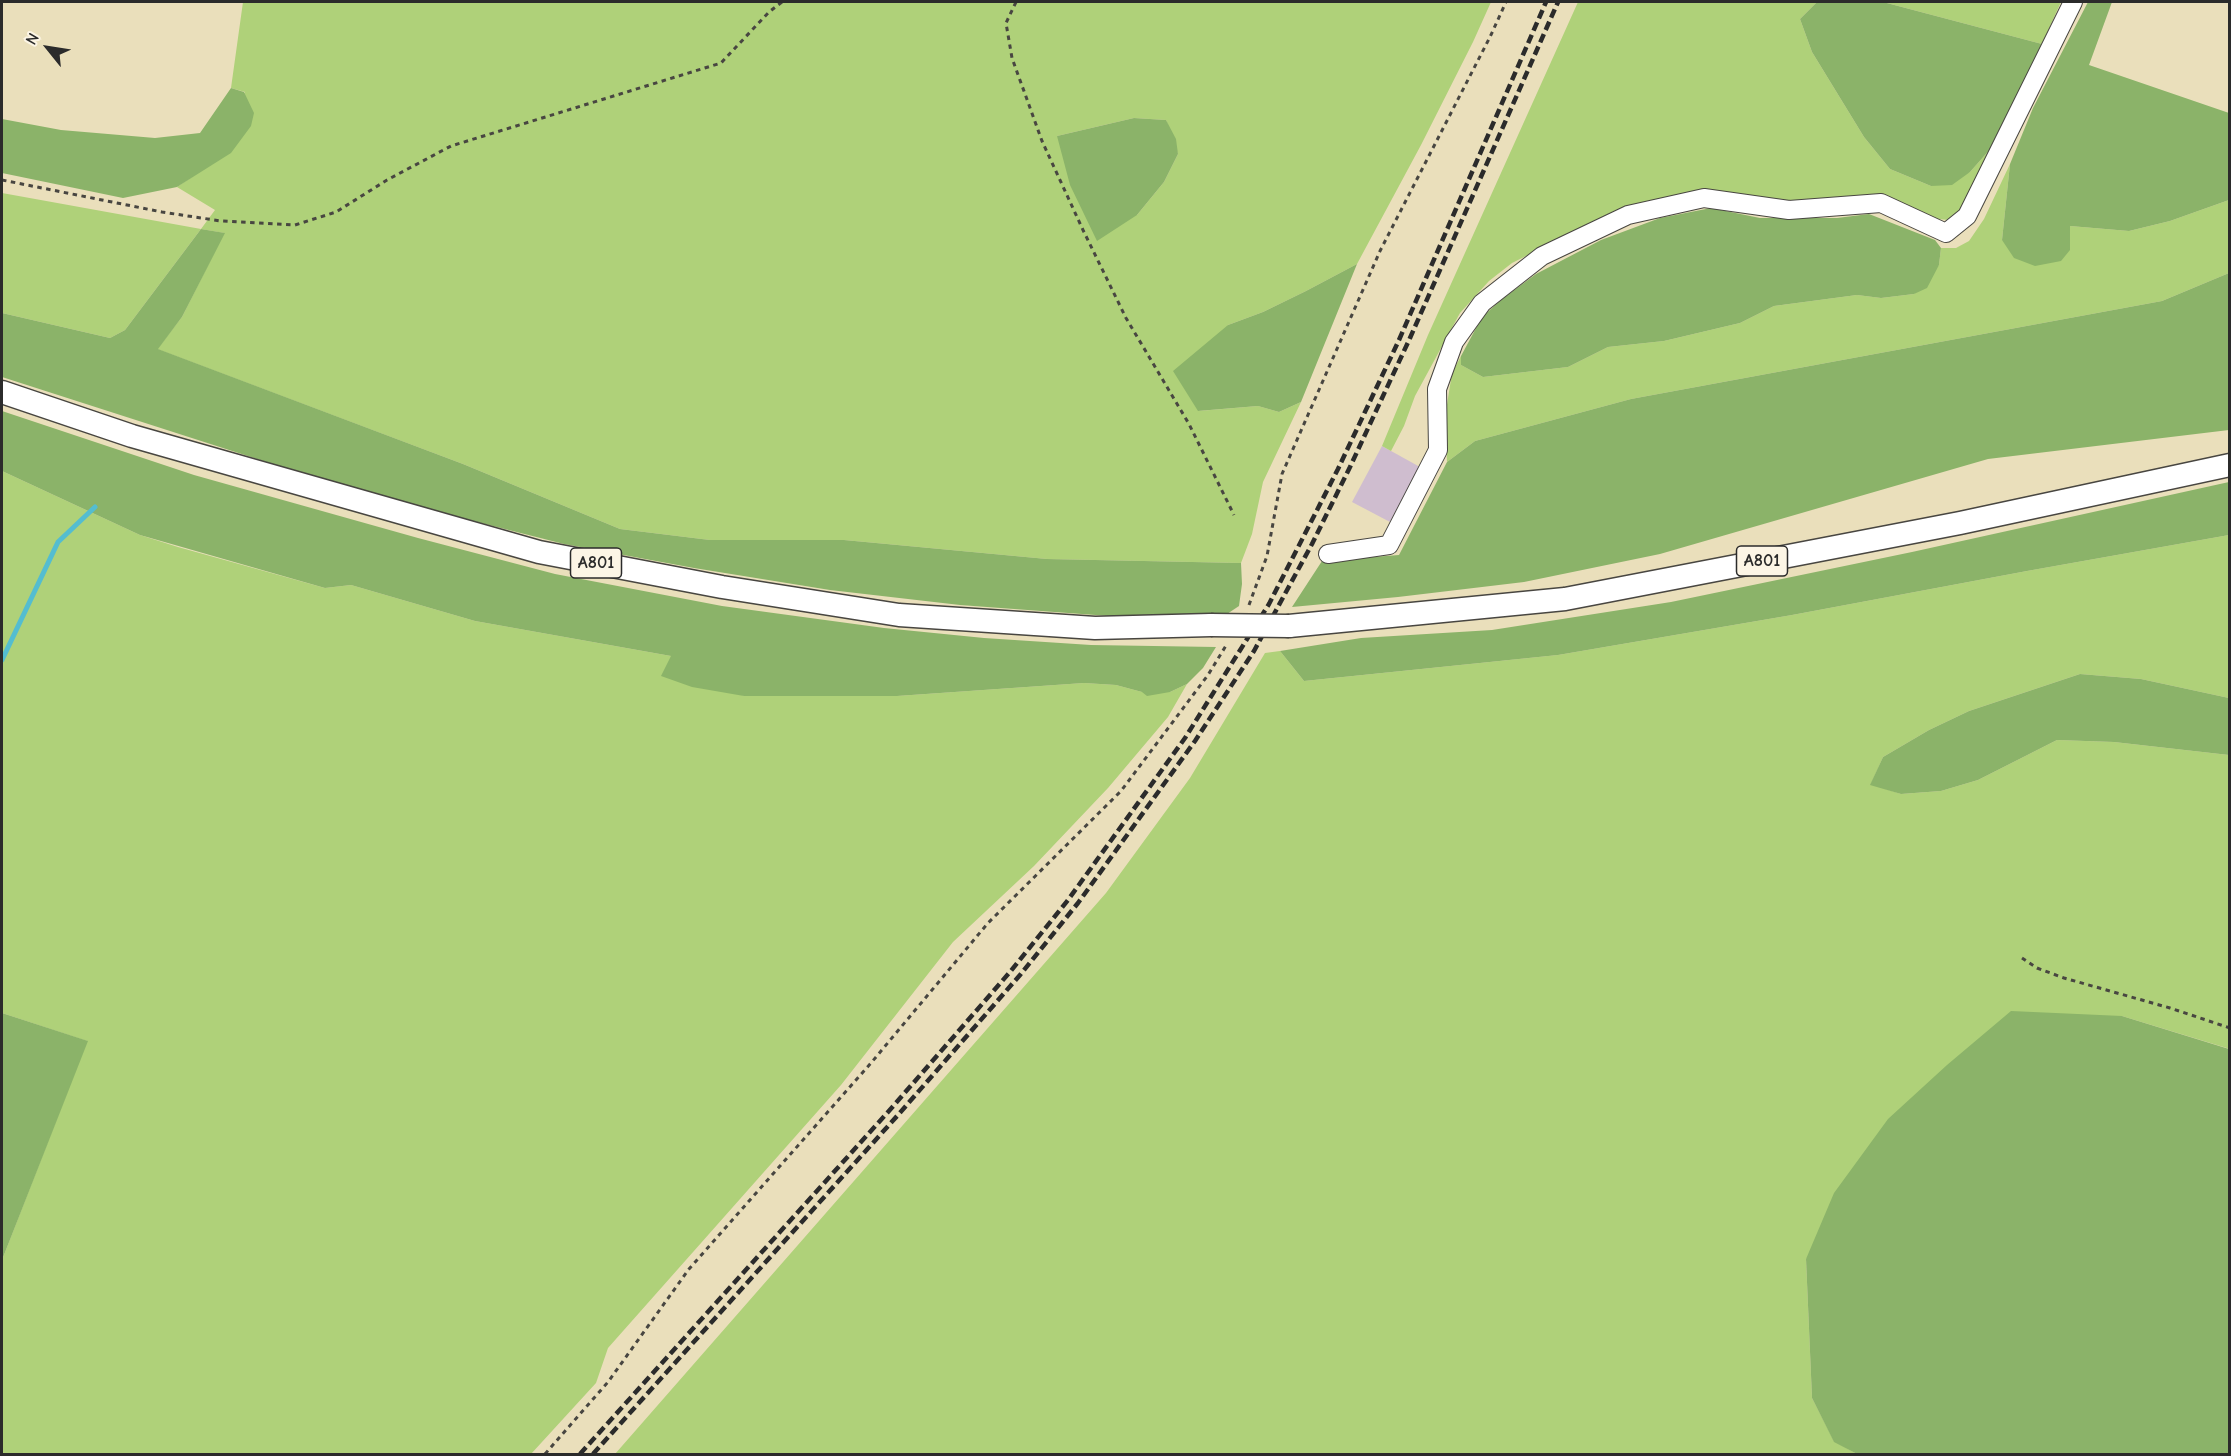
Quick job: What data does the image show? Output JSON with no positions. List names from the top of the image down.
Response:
{
  "streets": {
    "main road": ["A801"]
  },
  "north": "top left"
}
